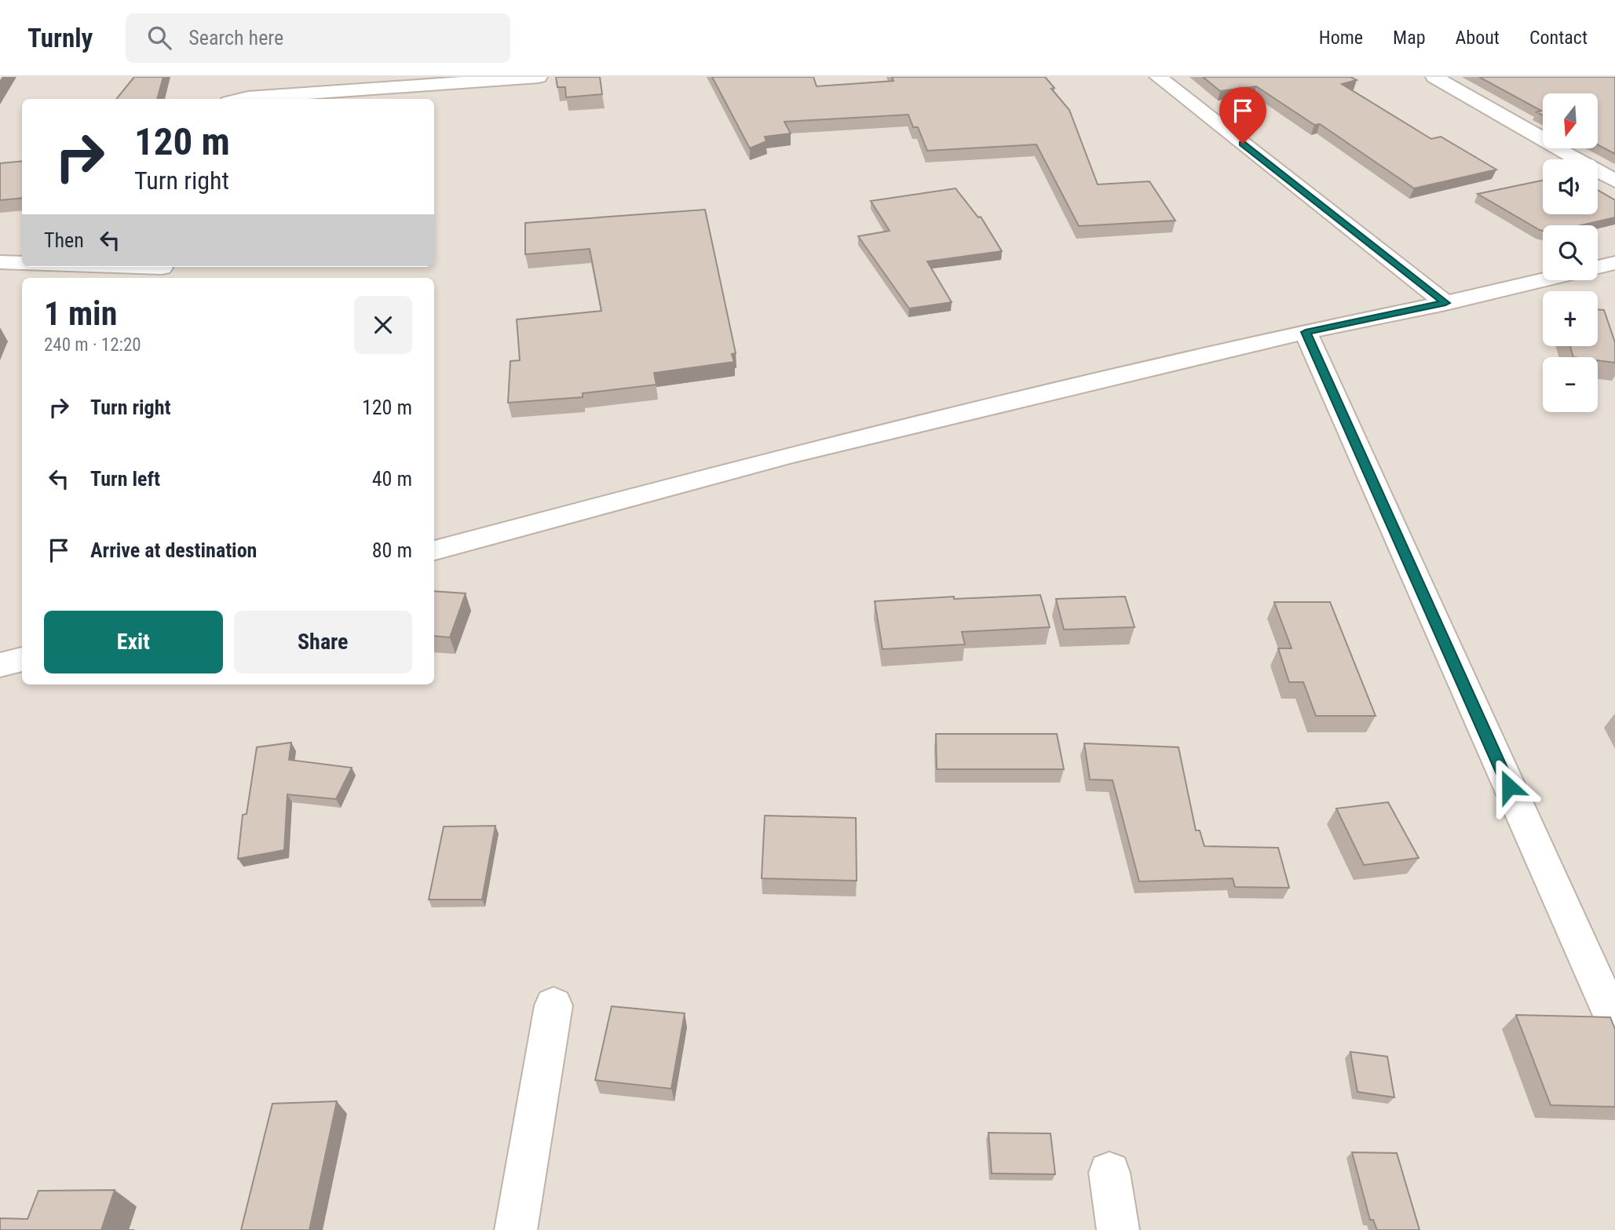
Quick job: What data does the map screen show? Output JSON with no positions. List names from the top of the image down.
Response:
{
  "north": "bottom",
  "page": {
    "header": "Turnly",
    "search": "Search here",
    "nav": [
      "Home",
      "Map",
      "About",
      "Contact"
    ],
    "map_buttons": ["+", "−"],
    "turn": ["120 m", "Turn right"],
    "then": "Then",
    "heading": ["1 min", "240 m · 12:20"],
    "list": [
      {
        "name": "Turn right",
        "value": "120 m"
      },
      {
        "name": "Turn left",
        "value": "40 m"
      },
      {
        "name": "Arrive at destination",
        "value": "80 m"
      }
    ],
    "buttons": ["Exit", "Share"]
  }
}
